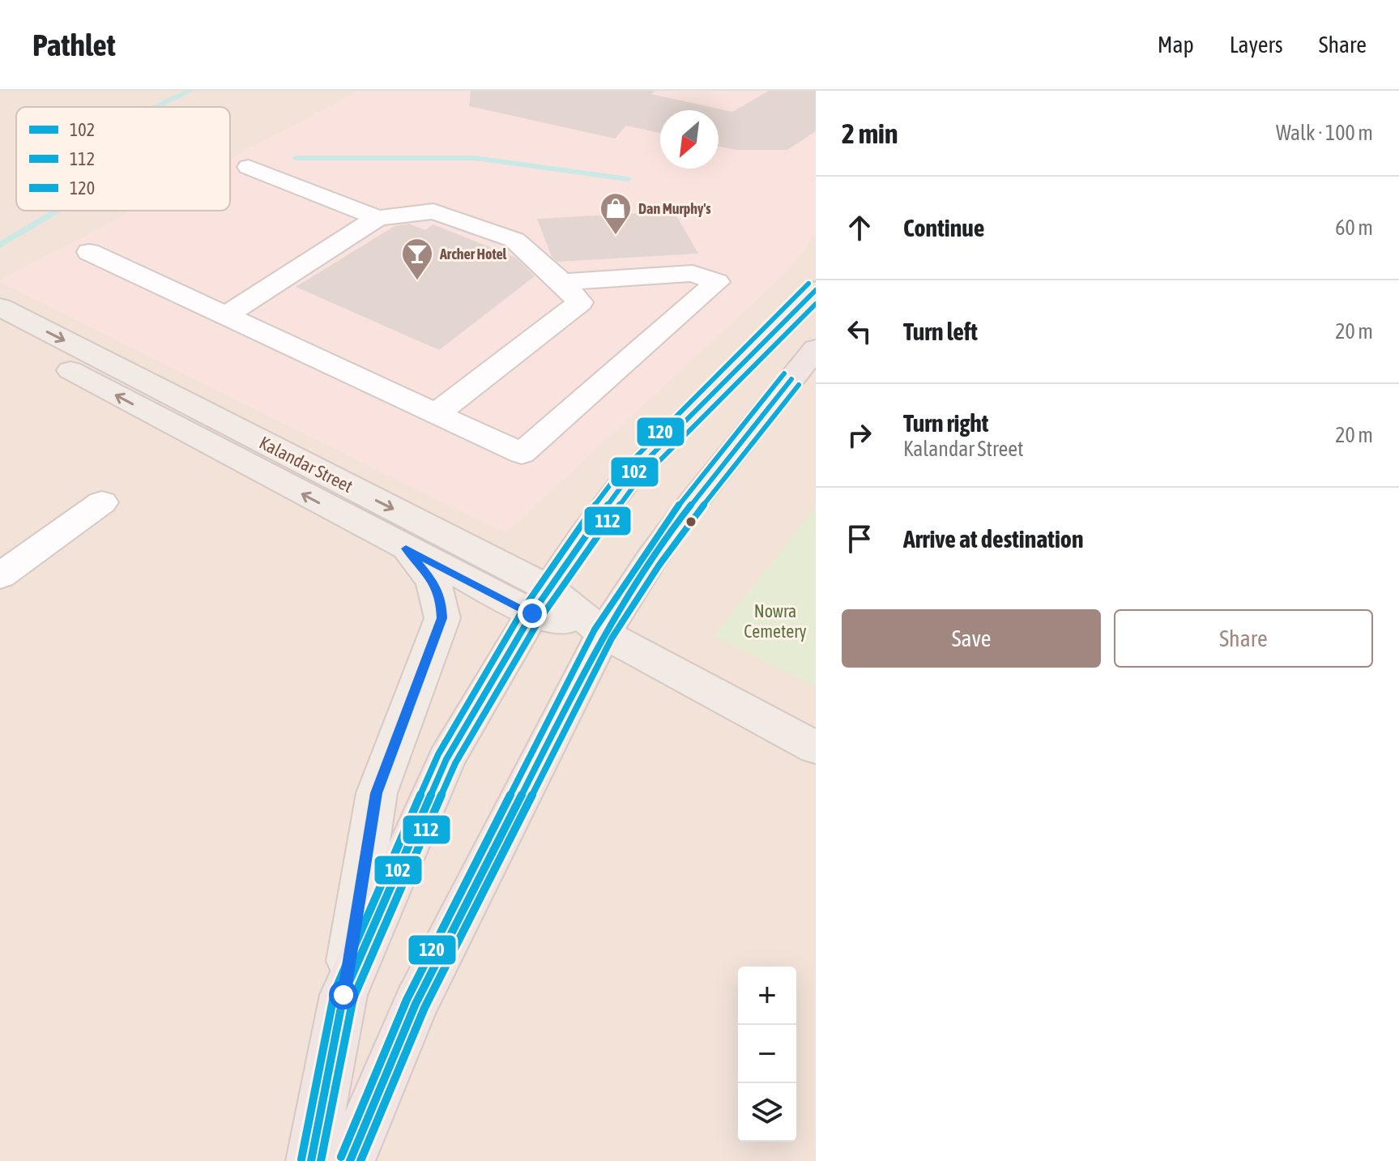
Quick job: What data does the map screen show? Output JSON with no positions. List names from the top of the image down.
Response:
{
  "streets": {
    "main road": ["Kalandar Street"]
  },
  "parks": ["Nowra Cemetery"],
  "places": {
    "shop": ["Dan Murphy's"],
    "bar": ["Archer Hotel"]
  },
  "lines": ["transit line 120", "transit line 102", "transit line 112"],
  "legend": ["102", "112", "120"],
  "north": "bottom left",
  "page": {
    "header": "Pathlet",
    "nav": ["Map", "Layers", "Share"],
    "heading": ["2 min", "Walk · 100 m"],
    "list": [
      ["Continue", "60 m"],
      ["Turn left", "20 m"],
      ["Turn right", "Kalandar Street", "20 m"],
      "Arrive at destination"
    ],
    "buttons": ["Save", "Share"],
    "map_buttons": ["+", "−"]
  }
}
